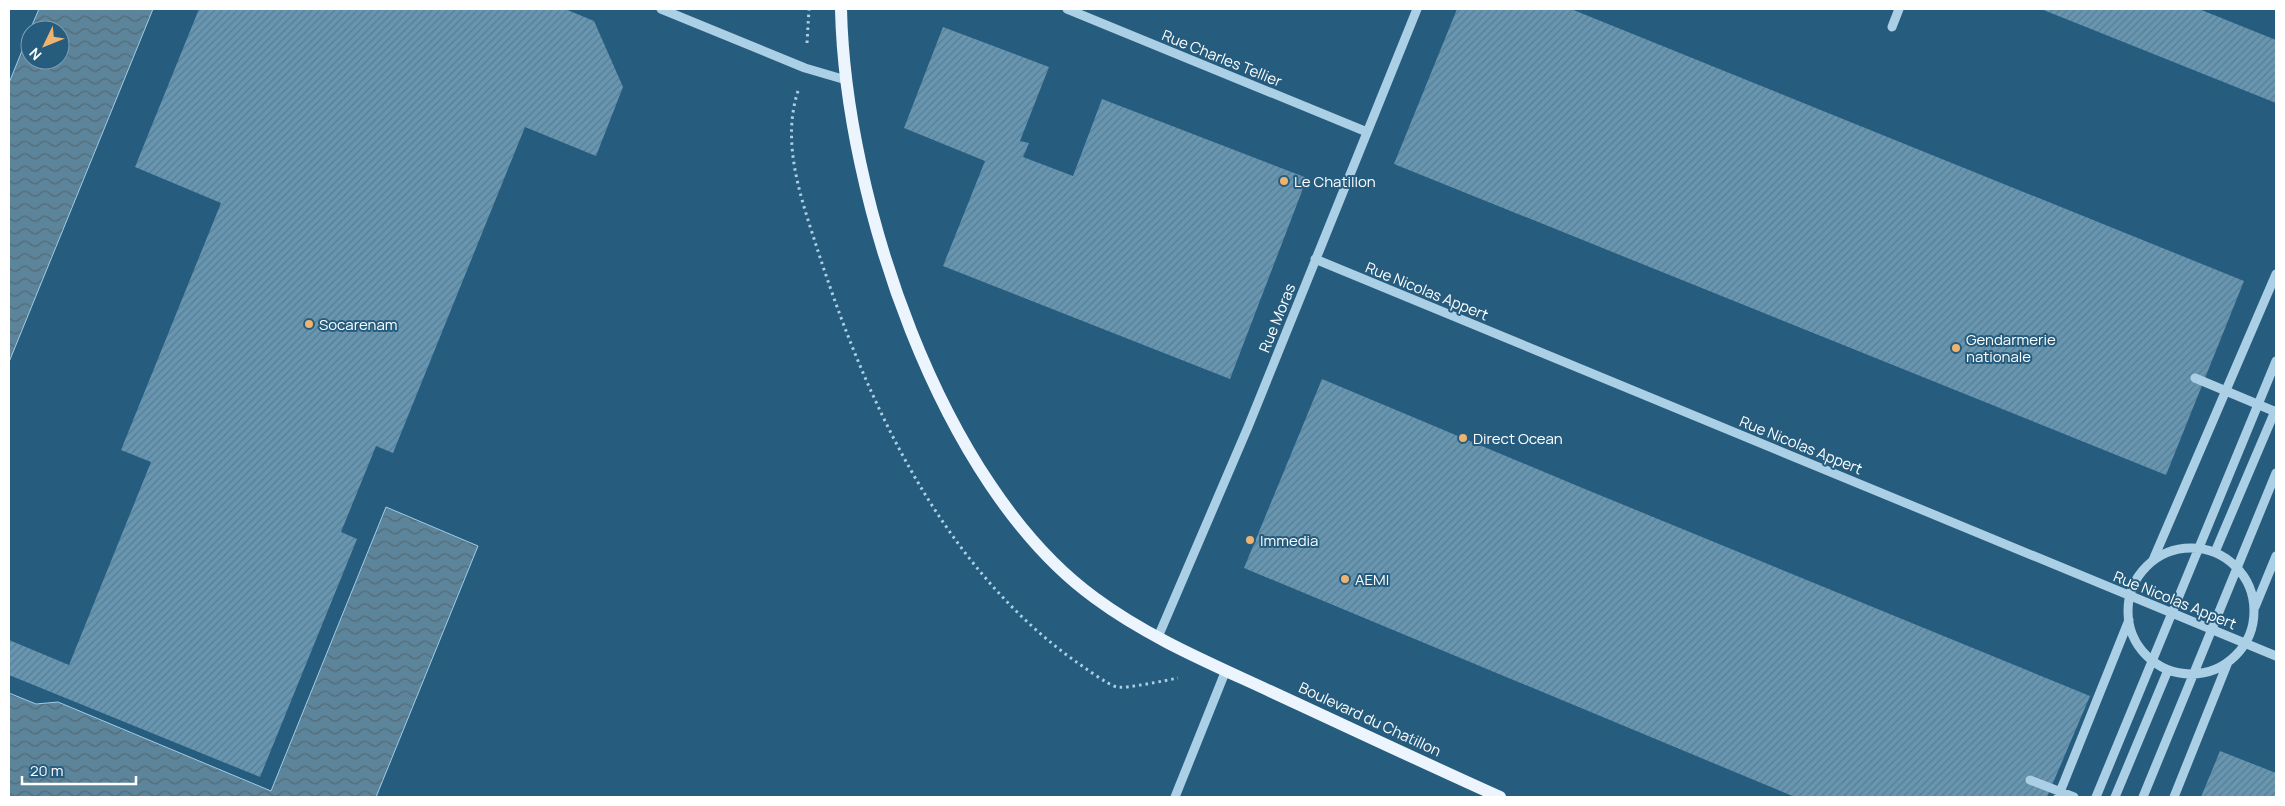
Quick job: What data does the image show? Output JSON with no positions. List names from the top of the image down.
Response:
{
  "streets": {
    "main road": ["Boulevard du Chatillon"],
    "lane": ["Rue Charles Tellier", "Rue Nicolas Appert", "Rue Moras"]
  },
  "crossings": [
    ["Rue Charles Tellier", "Rue Moras"],
    ["Rue Nicolas Appert", "Rue Moras"],
    ["Rue Moras", "Boulevard du Chatillon"]
  ],
  "places": [
    "Le Chatillon",
    "Socarenam",
    "Gendarmerie nationale",
    "Direct Ocean",
    "Immedia",
    "AEMI"
  ],
  "scale_bar": "20 m",
  "north": "bottom left"
}
